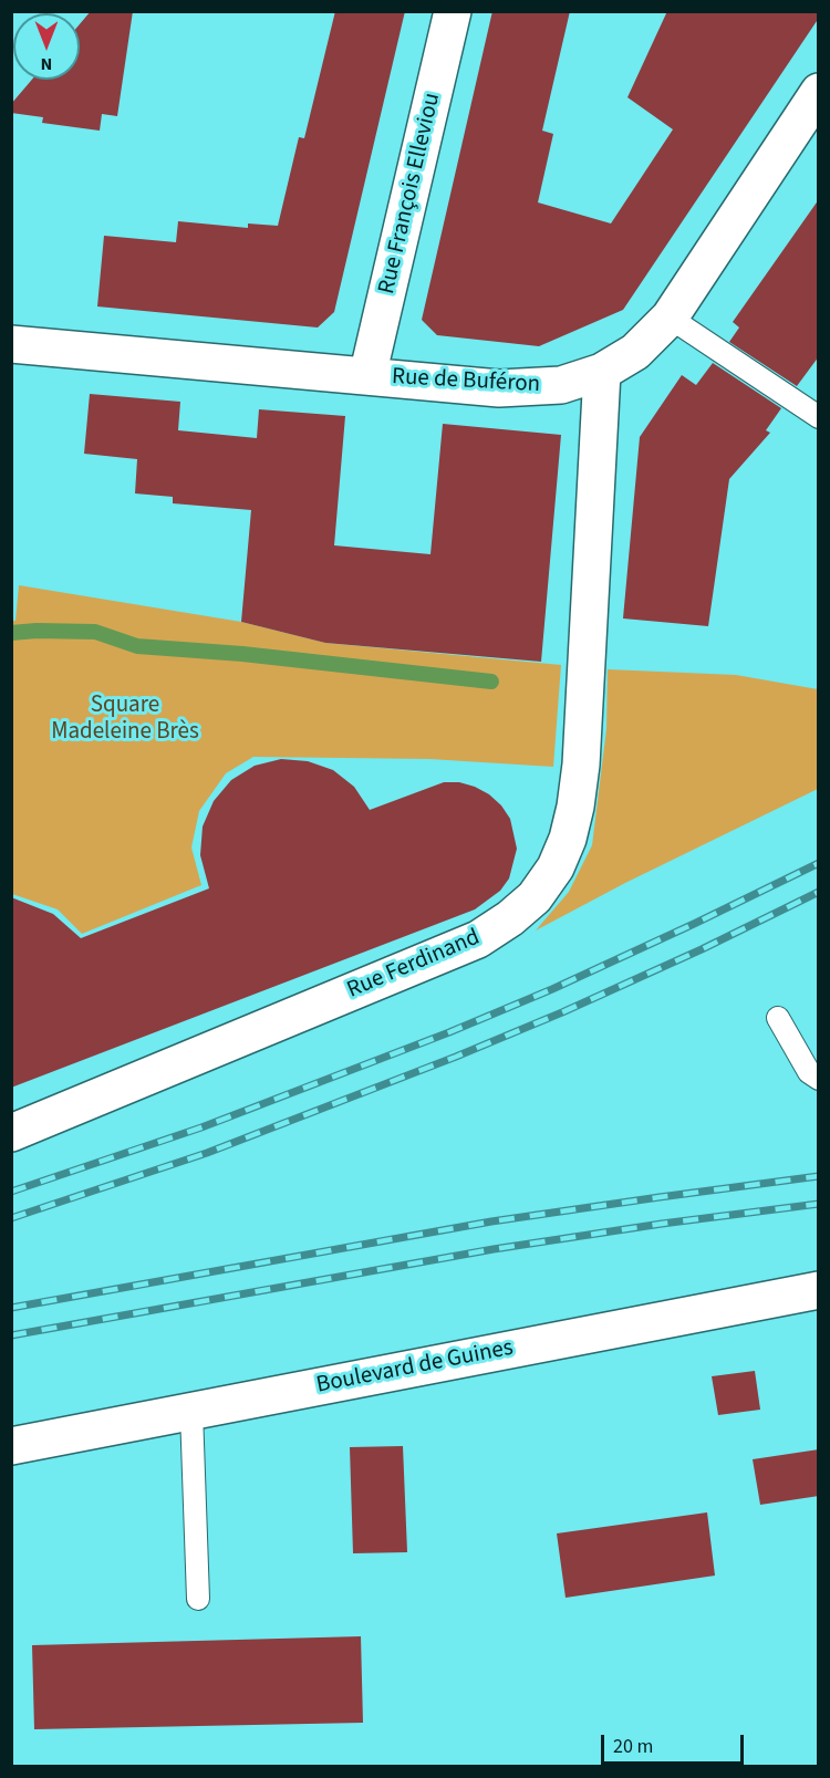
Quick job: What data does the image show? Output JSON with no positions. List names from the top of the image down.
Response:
{
  "streets": {
    "street": [
      "Rue François Elleviou",
      "Rue de Buféron",
      "Rue Ferdinand",
      "Boulevard de Guines"
    ]
  },
  "crossings": [
    ["Rue François Elleviou", "Rue de Buféron"],
    ["Rue de Buféron", "Rue Ferdinand"]
  ],
  "parks": ["Square Madeleine Brès"],
  "scale_bar": "20 m",
  "north": "bottom"
}
